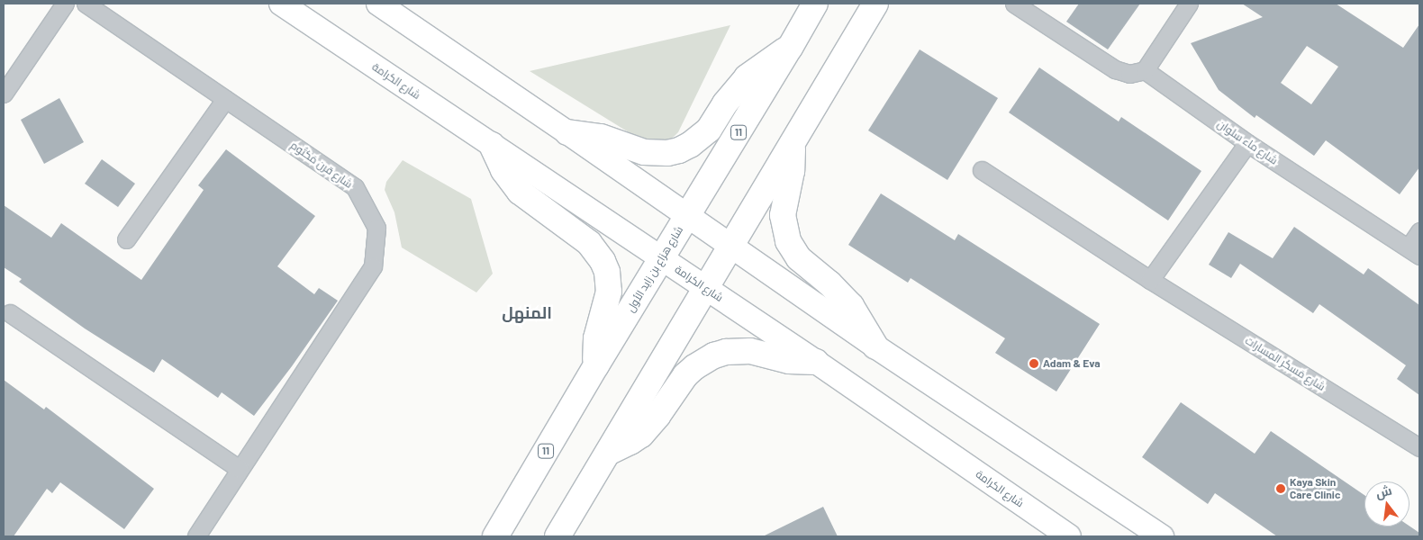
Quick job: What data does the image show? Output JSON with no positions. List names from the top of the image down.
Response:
{
  "streets": {
    "main road": ["شارع الكرامة", "11", "شارع هزاع بن زايد الأول"],
    "street": ["شارع ماء سِلوان", "شارع قرن مَكتُوم", "شارع مَسكَر المِسارات"]
  },
  "crossings": [
    ["شارع الكرامة", "شارع هزاع بن زايد الأول"]
  ],
  "districts": ["المنهل"],
  "places": ["Adam & Eva", "Kaya Skin Care Clinic"],
  "north": "top"
}
